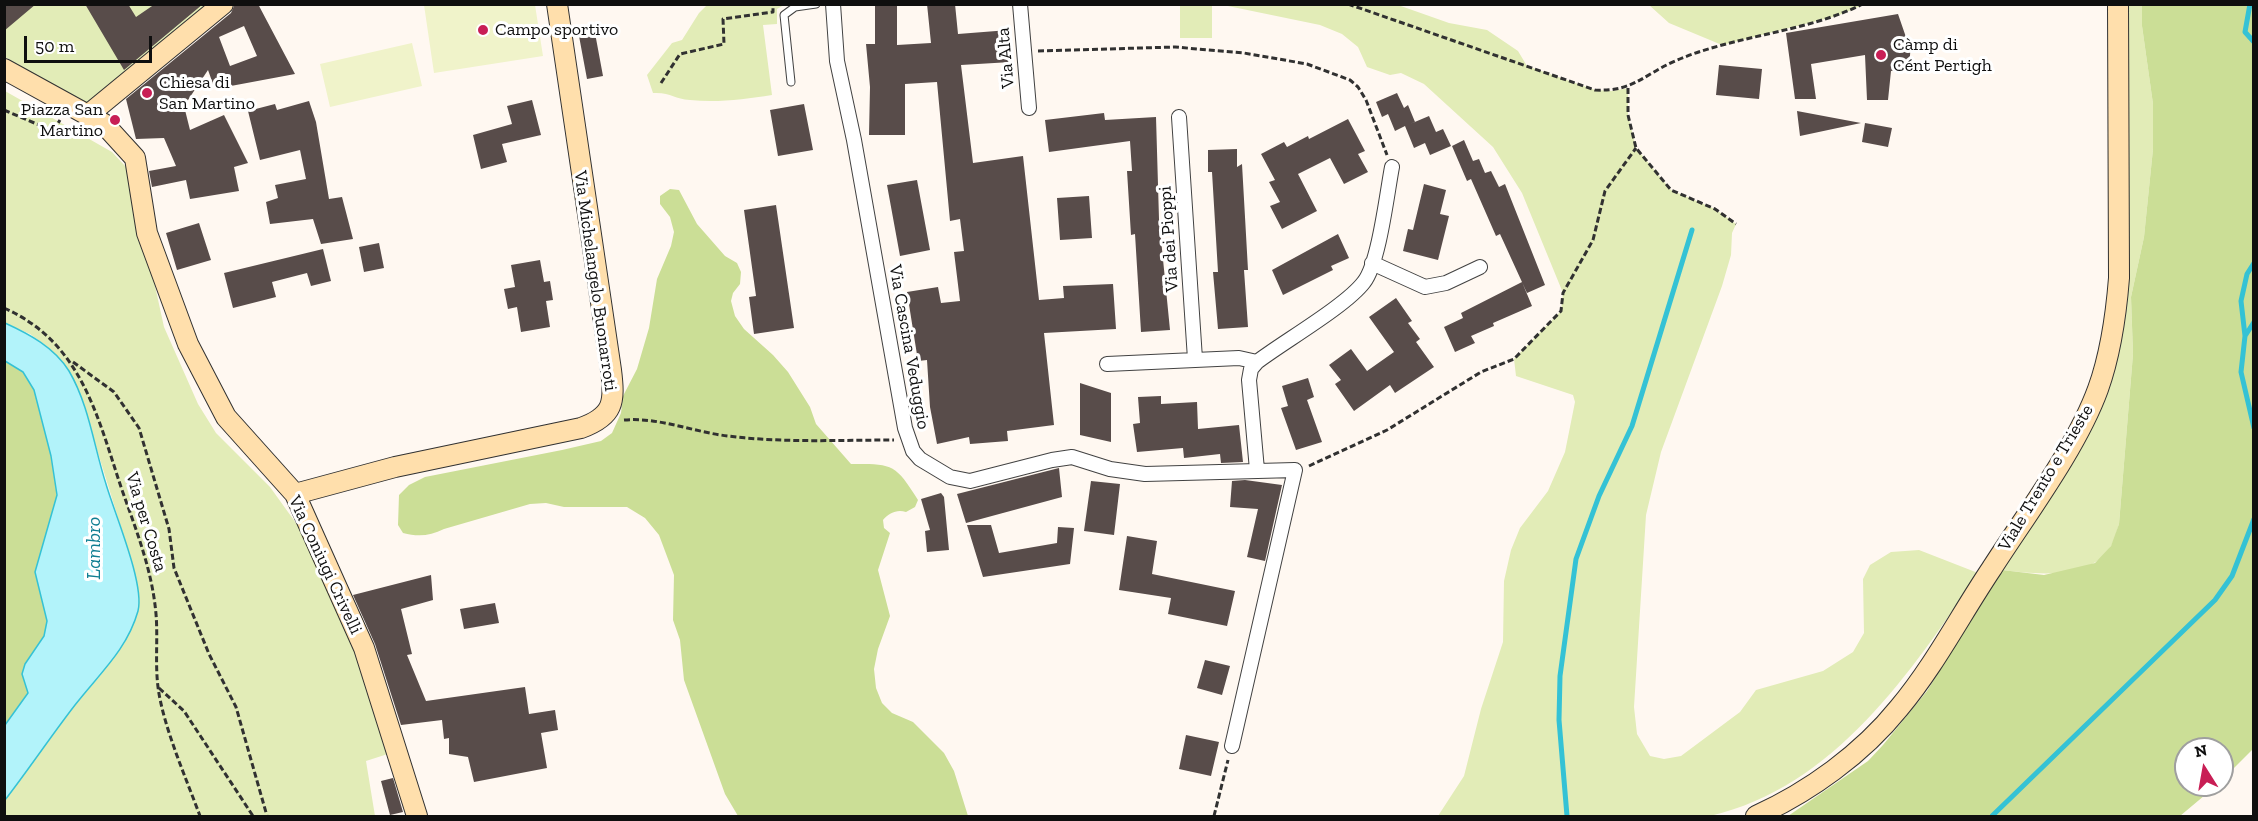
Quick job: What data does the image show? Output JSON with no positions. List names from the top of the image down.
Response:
{
  "streets": {
    "street": [
      "Via Alta",
      "Via dei Pioppi",
      "Via Michelangelo Buonarroti",
      "Via Cascina Veduggio",
      "Viale Trento e Trieste",
      "Via Coniugi Crivelli"
    ],
    "path": ["Via per Costa"]
  },
  "water": ["Lambro"],
  "places": [
    "Campo sportivo",
    "Càmp di Cént Pertigh",
    "Chiesa di San Martino",
    "Piazza San Martino"
  ],
  "scale_bar": "50 m",
  "north": "top"
}
